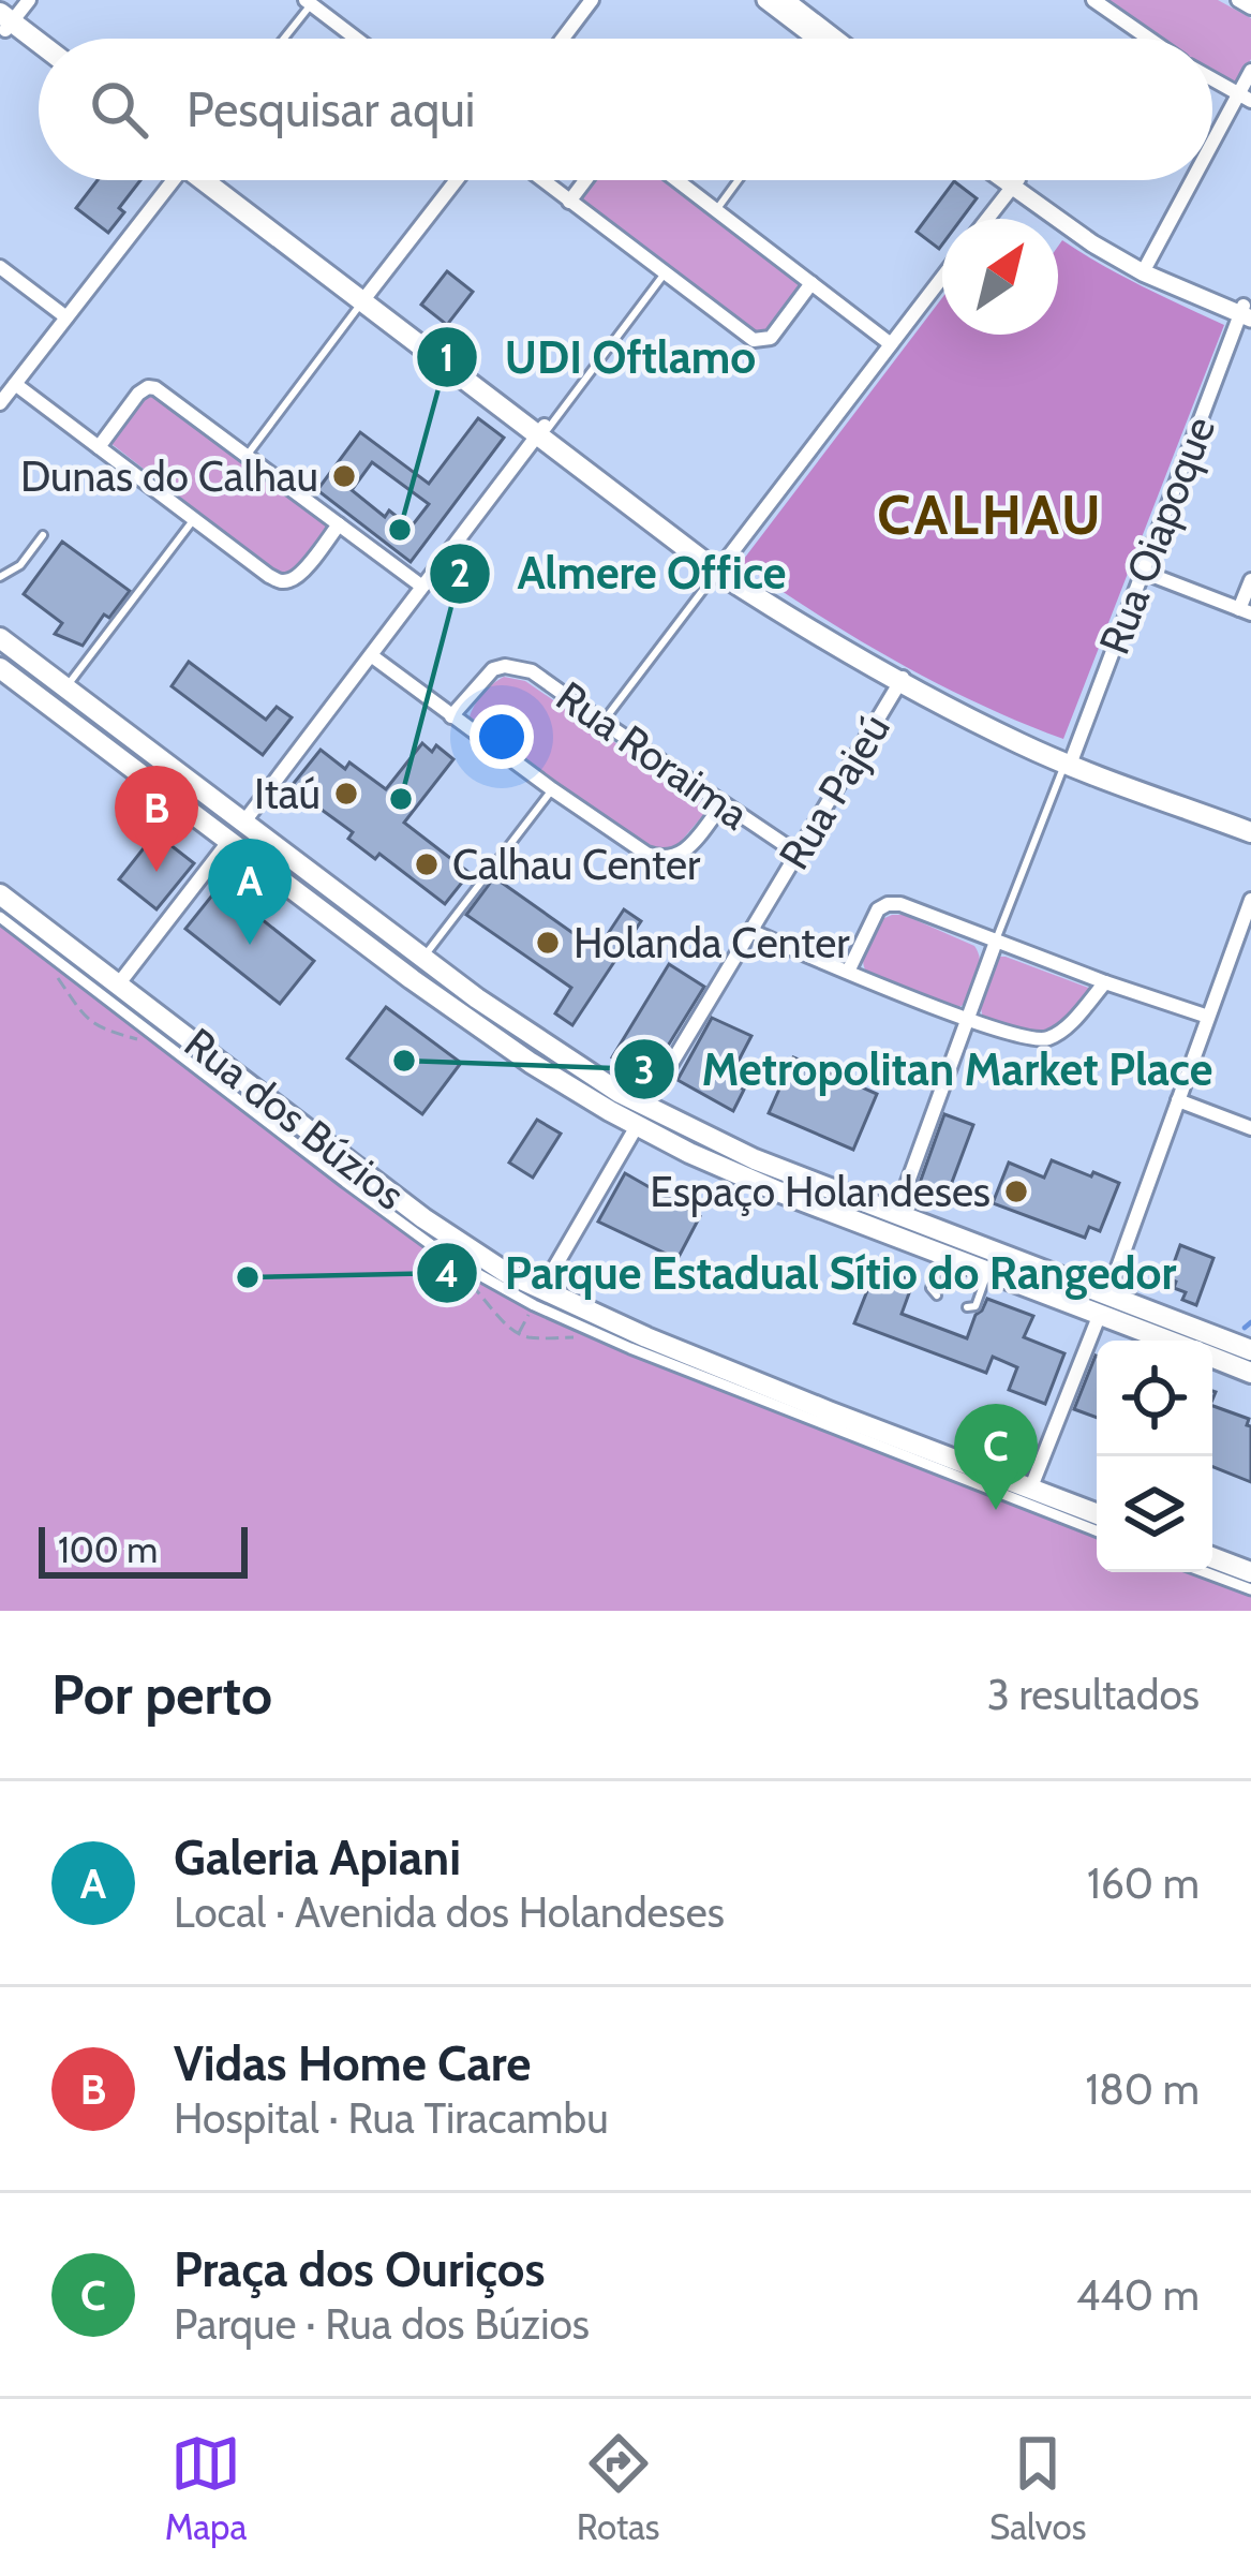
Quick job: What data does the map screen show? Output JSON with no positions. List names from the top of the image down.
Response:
{
  "streets": {
    "main road": ["Rua dos Búzios"],
    "street": ["Rua Oiapoque", "Rua Roraima", "Rua Pajeú"]
  },
  "crossings": [
    ["Rua Roraima", "Rua Pajeú"],
    ["Rua Pajeú", "Rua dos Búzios"]
  ],
  "districts": ["CALHAU"],
  "places": [
    "Dunas do Calhau",
    "UDI Oftlamo",
    "Itaú",
    "Almere Office",
    "Calhau Center",
    "Holanda Center",
    "Metropolitan Market Place",
    "Espaço Holandeses",
    "Parque Estadual Sítio do Rangedor"
  ],
  "scale_bar": "100 m",
  "north": "top right",
  "page": {
    "search": "Pesquisar aqui",
    "pins": ["B", "A", "C"],
    "scale": "100 m",
    "heading": ["Por perto", "3 resultados"],
    "list": [
      {
        "mark": "A",
        "name": "Galeria Apiani",
        "note": "Local · Avenida dos Holandeses",
        "value": "160 m"
      },
      {
        "mark": "B",
        "name": "Vidas Home Care",
        "note": "Hospital · Rua Tiracambu",
        "value": "180 m"
      },
      {
        "mark": "C",
        "name": "Praça dos Ouriços",
        "note": "Parque · Rua dos Búzios",
        "value": "440 m"
      }
    ],
    "nav": ["Mapa", "Rotas", "Salvos"]
  }
}
